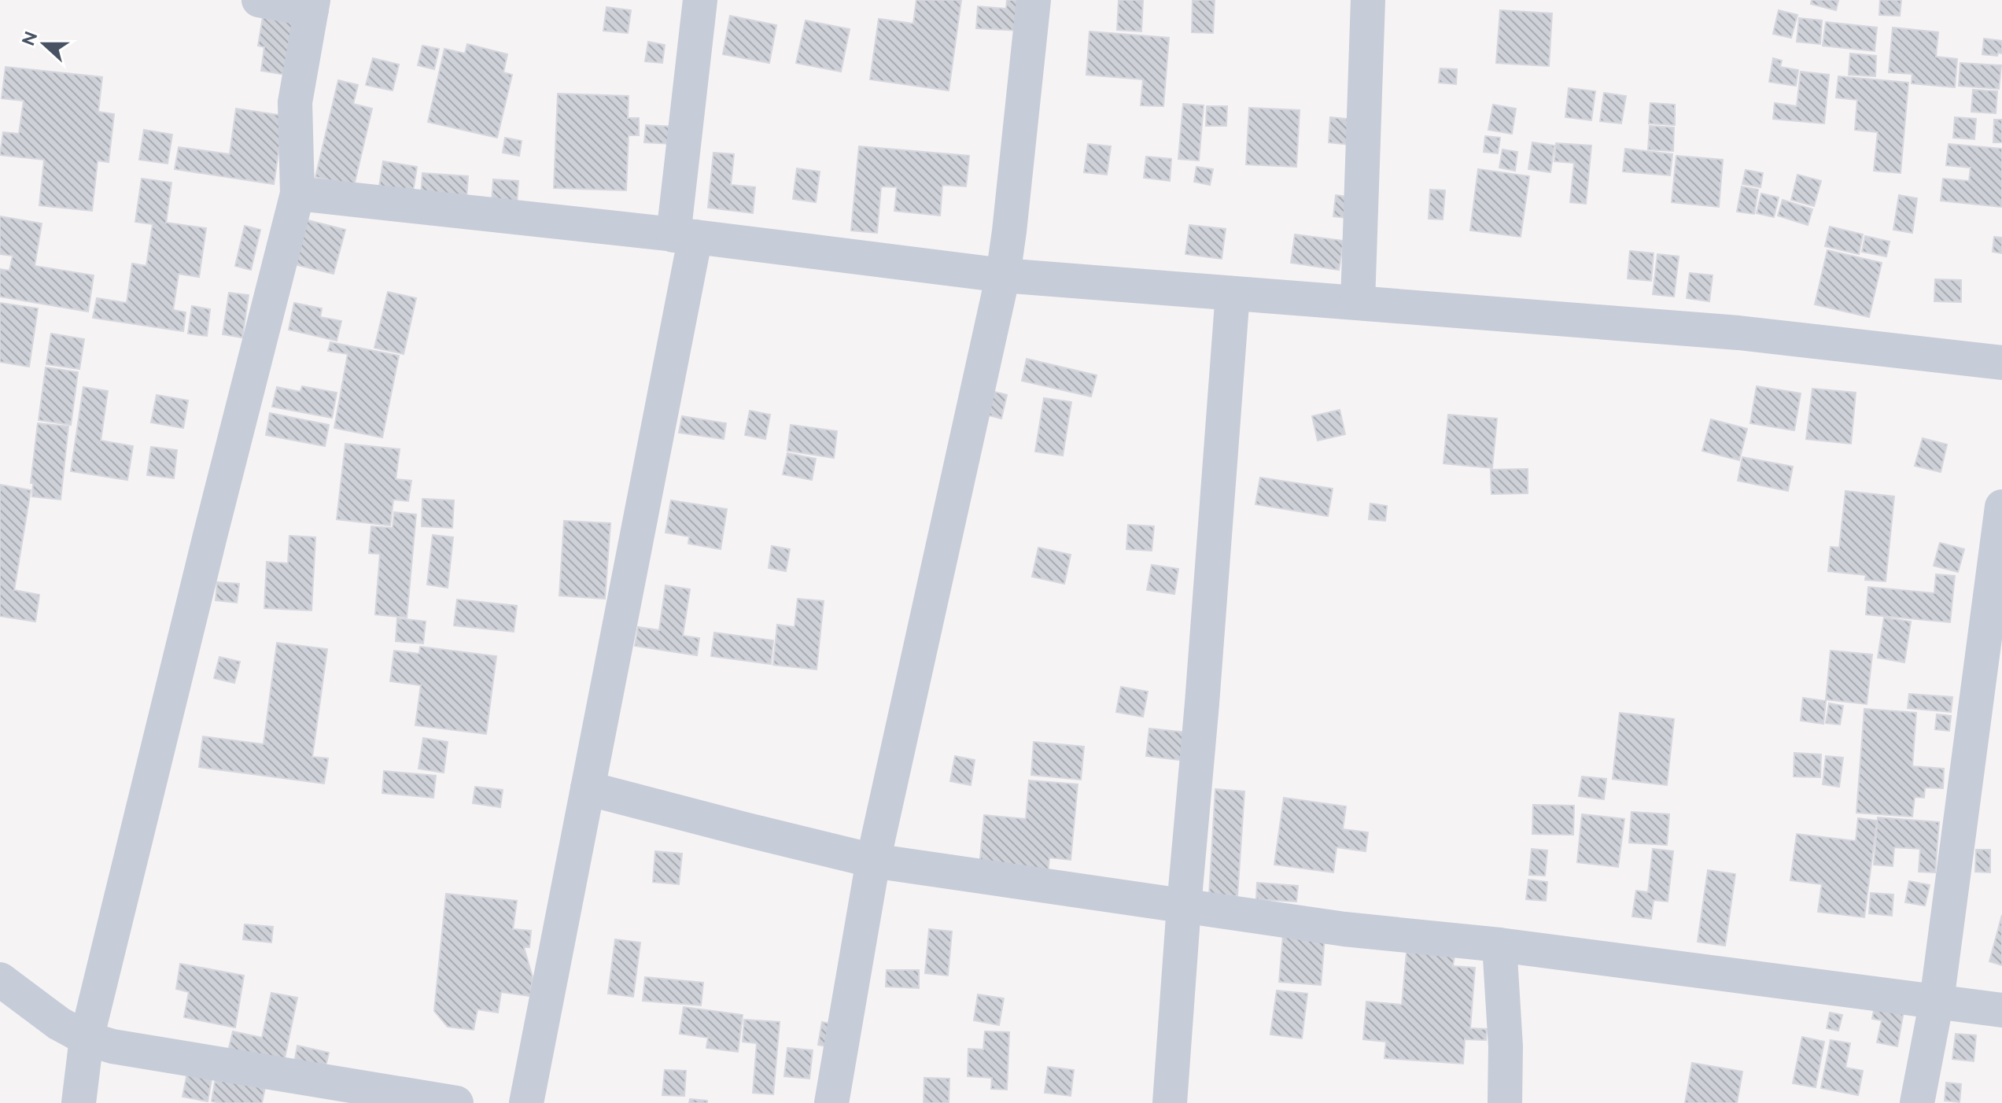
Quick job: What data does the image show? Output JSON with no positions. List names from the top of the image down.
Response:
{
  "north": "left"
}
